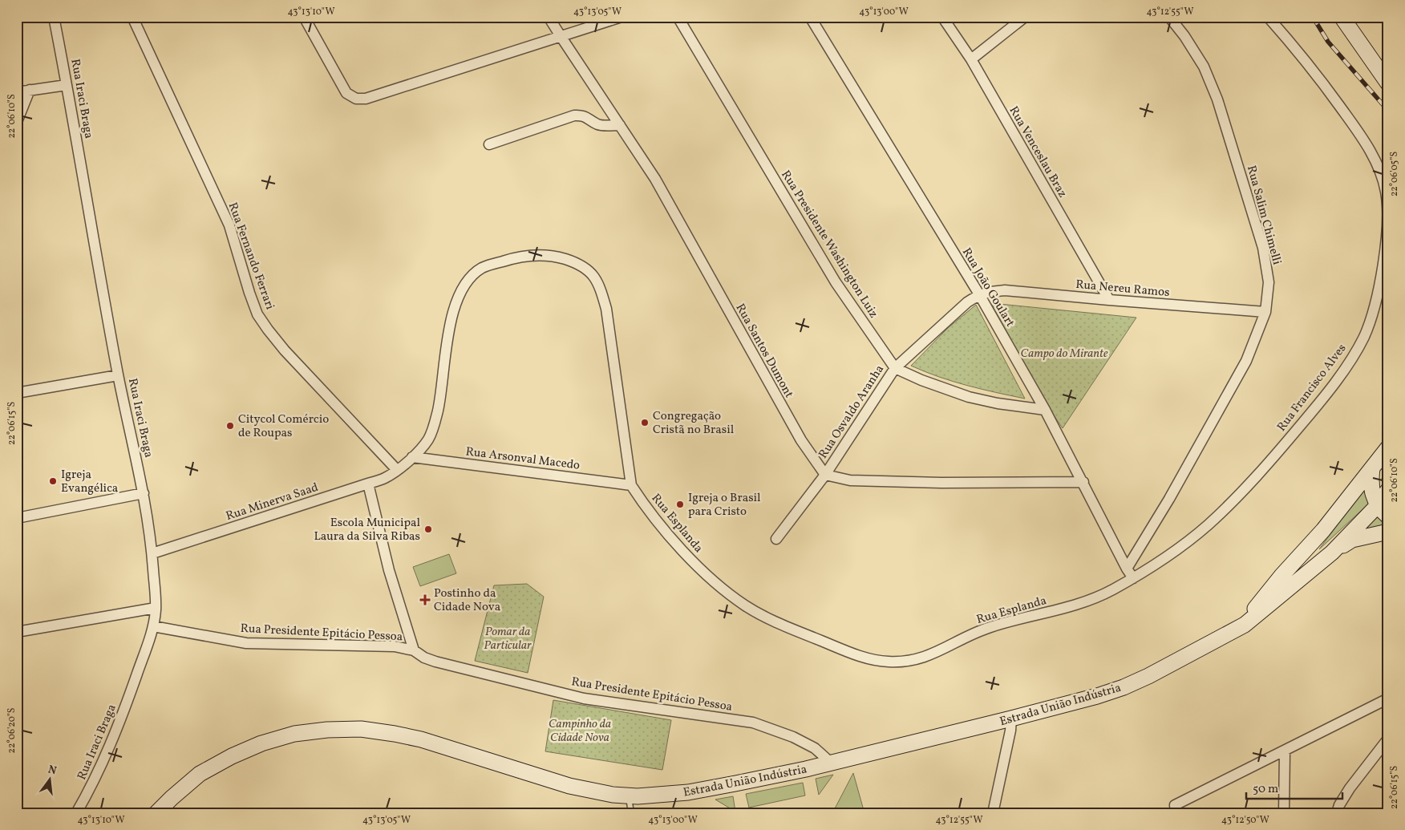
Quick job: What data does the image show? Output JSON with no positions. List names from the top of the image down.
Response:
{
  "streets": {
    "main road": ["Estrada União Indústria"],
    "street": [
      "Rua Iraci Braga",
      "Rua Venceslau Braz",
      "Rua Salim Chimelli",
      "Rua Presidente Washington Luiz",
      "Rua Fernando Ferrari",
      "Rua João Goulart",
      "Rua Nereu Ramos",
      "Rua Santos Dumont",
      "Rua Francisco Alves",
      "Rua Osvaldo Aranha",
      "Rua Arsonval Macedo",
      "Rua Minerva Saad",
      "Rua Esplanda",
      "Rua Presidente Epitácio Pessoa"
    ]
  },
  "crossings": [
    ["Rua Iraci Braga", "Rua Minerva Saad"],
    ["Rua Iraci Braga", "Rua Presidente Epitácio Pessoa"],
    ["Rua Venceslau Braz", "Rua Nereu Ramos"],
    ["Rua Salim Chimelli", "Rua João Goulart"],
    ["Rua Salim Chimelli", "Rua Nereu Ramos"],
    ["Rua Presidente Washington Luiz", "Rua Osvaldo Aranha"],
    ["Rua Fernando Ferrari", "Rua Minerva Saad"],
    ["Rua Fernando Ferrari", "Rua Esplanda"],
    ["Rua João Goulart", "Rua Nereu Ramos"],
    ["Rua João Goulart", "Rua Francisco Alves"],
    ["Rua João Goulart", "Rua Osvaldo Aranha"],
    ["Rua João Goulart", "Rua Esplanda"],
    ["Rua Nereu Ramos", "Rua Osvaldo Aranha"],
    ["Rua Santos Dumont", "Rua Osvaldo Aranha"],
    ["Rua Francisco Alves", "Rua Esplanda"],
    ["Rua Arsonval Macedo", "Rua Esplanda"],
    ["Rua Minerva Saad", "Rua Esplanda"],
    ["Rua Presidente Epitácio Pessoa", "Estrada União Indústria"]
  ],
  "parks": ["Campo do Mirante", "Pomar da Particular", "Campinho da Cidade Nova"],
  "places": {
    "other": [
      "Congregação Cristã no Brasil",
      "Citycol Comércio de Roupas",
      "Igreja Evangélica",
      "Igreja o Brasil para Cristo",
      "Escola Municipal Laura da Silva Ribas"
    ],
    "health": ["Postinho da Cidade Nova"]
  },
  "scale_bar": "50 m",
  "north": "top",
  "coordinates": [
    "43°13'10\"W",
    "43°13'05\"W",
    "43°13'00\"W",
    "43°12'55\"W",
    "22°06'10\"S",
    "22°06'05\"S",
    "22°06'15\"S",
    "22°06'20\"S",
    "43°12'50\"W"
  ]
}
